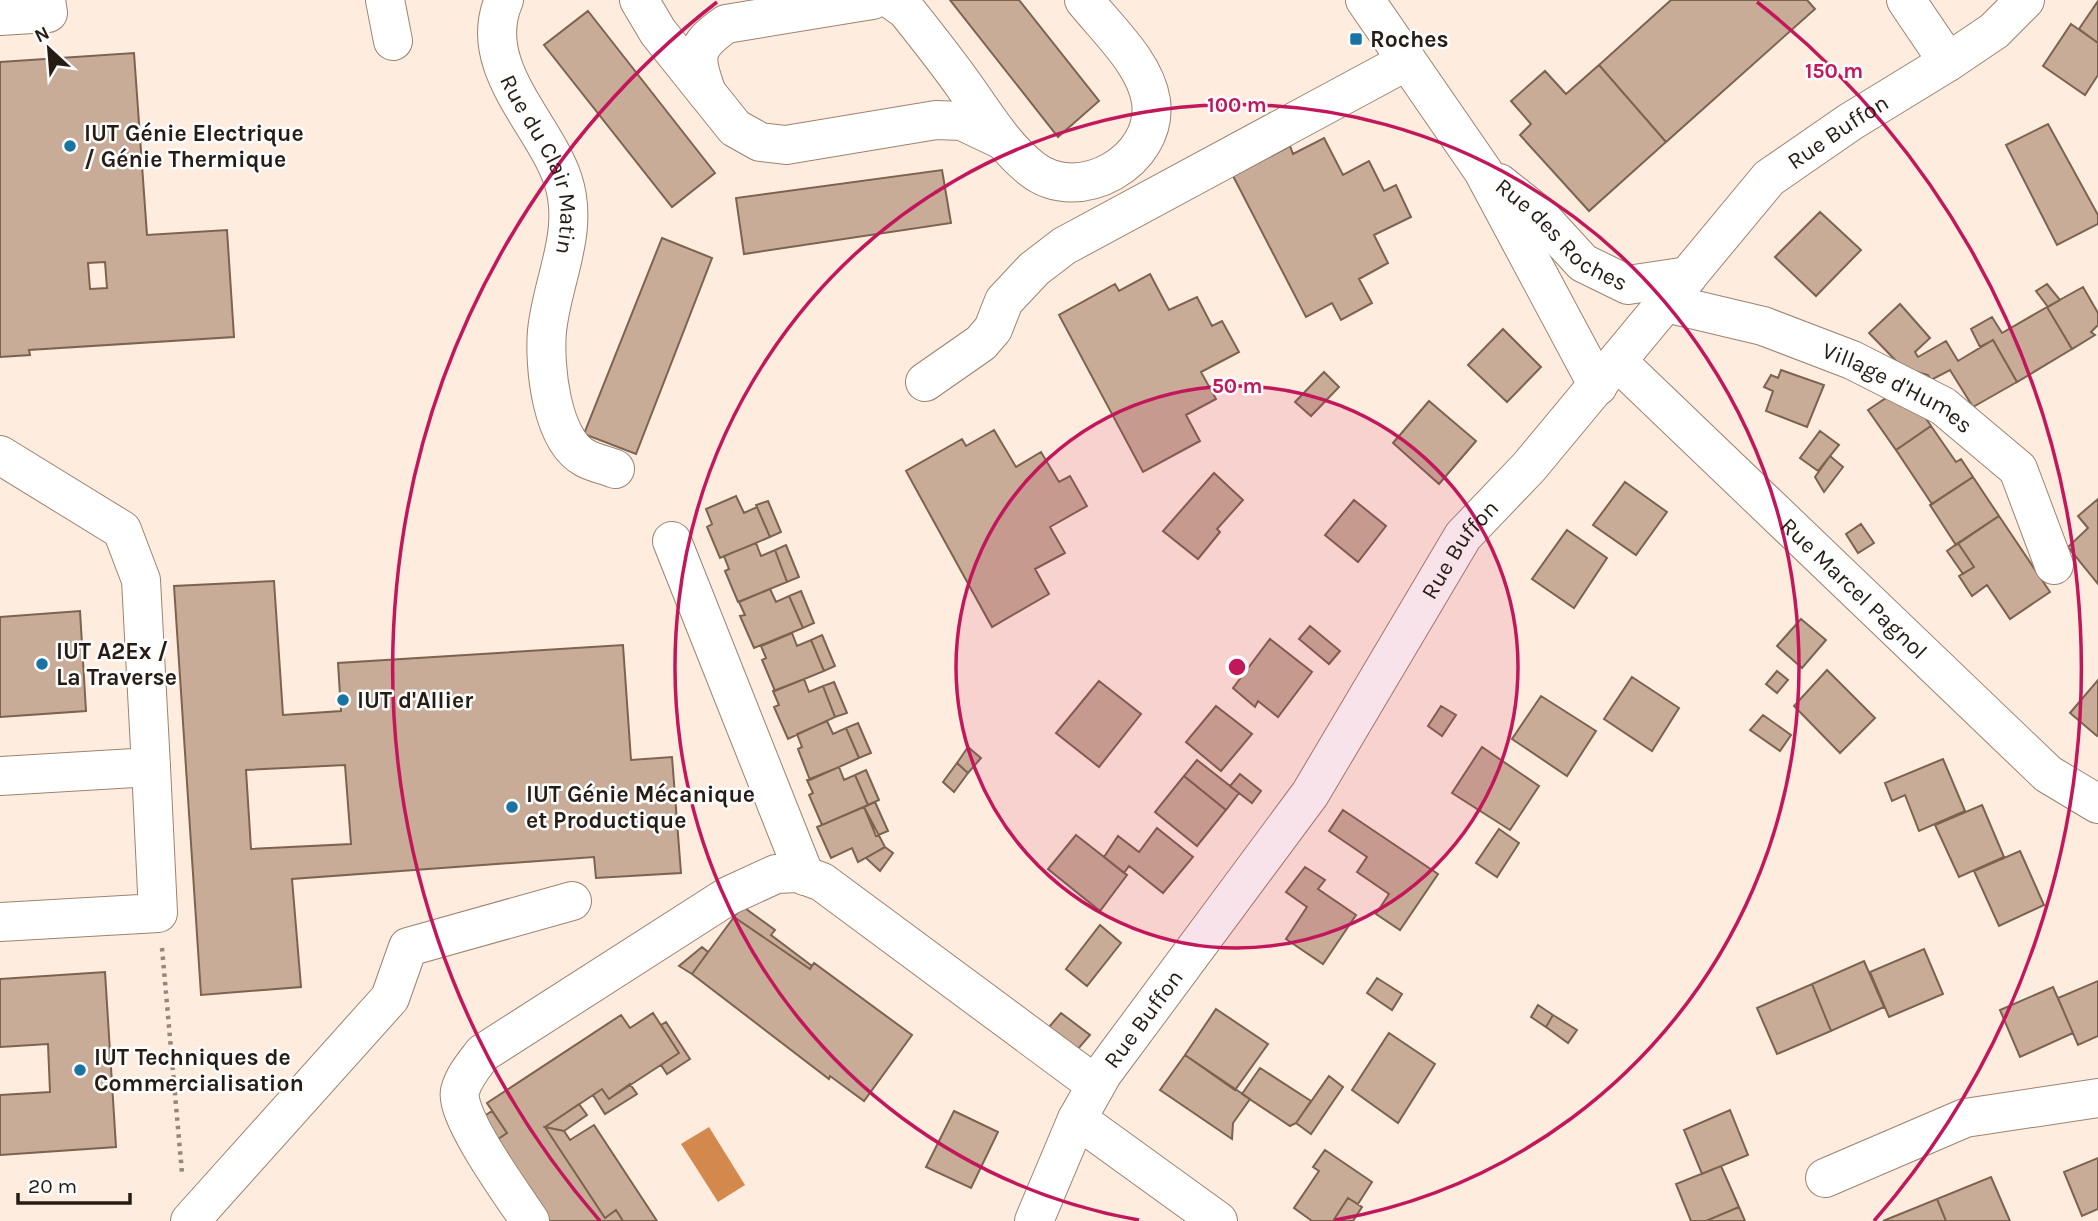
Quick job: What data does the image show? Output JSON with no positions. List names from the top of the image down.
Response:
{
  "streets": {
    "street": [
      "Rue Buffon",
      "Rue du Clair Matin",
      "Rue des Roches",
      "Village d'Humes",
      "Rue Marcel Pagnol"
    ]
  },
  "crossings": [
    ["Rue Buffon", "Rue des Roches"],
    ["Rue Buffon", "Village d'Humes"],
    ["Rue Buffon", "Rue Marcel Pagnol"],
    ["Rue des Roches", "Village d'Humes"],
    ["Rue des Roches", "Rue Marcel Pagnol"]
  ],
  "places": {
    "transit": ["Roches"],
    "other": [
      "IUT Génie Electrique / Génie Thermique",
      "IUT A2Ex / La Traverse",
      "IUT d'Allier",
      "IUT Génie Mécanique et Productique",
      "IUT Techniques de Commercialisation"
    ]
  },
  "scale_bar": "20 m",
  "north": "top left",
  "rings": ["150 m", "100 m", "50 m"]
}
